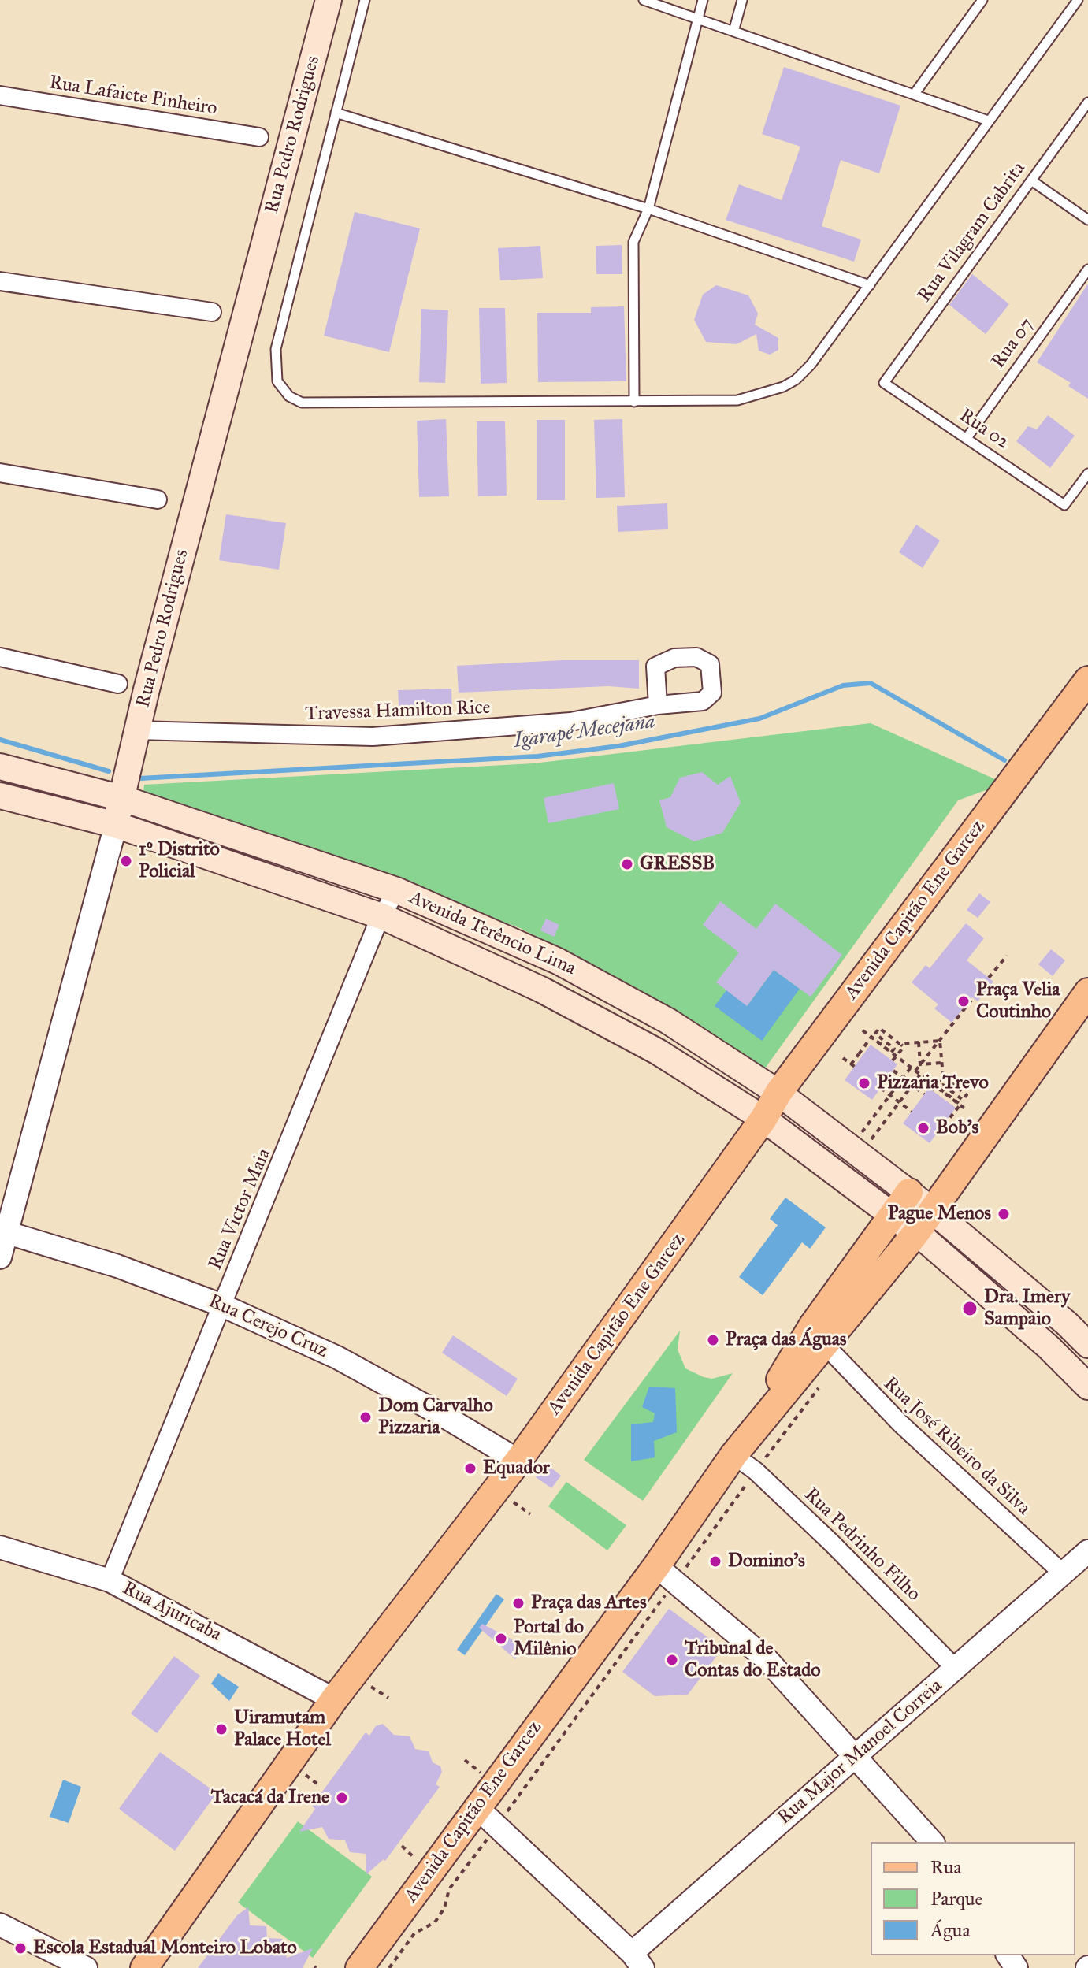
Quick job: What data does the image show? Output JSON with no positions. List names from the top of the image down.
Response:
{
  "streets": {
    "main road": ["Rua Pedro Rodrigues", "Avenida Capitão Ene Garcez", "Avenida Terêncio Lima"],
    "street": [
      "Rua Lafaiete Pinheiro",
      "Travessa Hamilton Rice",
      "Rua Victor Maia",
      "Rua Cerejo Cruz",
      "Rua José Ribeiro da Silva",
      "Rua Pedrinho Filho",
      "Rua Ajuricaba",
      "Rua Major Manoel Correia"
    ],
    "lane": ["Rua Vilagram Cabrita", "Rua 07", "Rua 02"]
  },
  "crossings": [
    ["Rua Pedro Rodrigues", "Travessa Hamilton Rice"],
    ["Rua Pedro Rodrigues", "Avenida Terêncio Lima"],
    ["Rua Pedro Rodrigues", "Rua Cerejo Cruz"],
    ["Rua Vilagram Cabrita", "Rua 02"],
    ["Rua 07", "Rua 02"],
    ["Avenida Capitão Ene Garcez", "Avenida Terêncio Lima"],
    ["Avenida Capitão Ene Garcez", "Rua Cerejo Cruz"],
    ["Avenida Capitão Ene Garcez", "Rua José Ribeiro da Silva"],
    ["Avenida Capitão Ene Garcez", "Rua Pedrinho Filho"],
    ["Avenida Capitão Ene Garcez", "Rua Ajuricaba"],
    ["Avenida Terêncio Lima", "Rua Victor Maia"],
    ["Rua Victor Maia", "Rua Cerejo Cruz"],
    ["Rua Victor Maia", "Rua Ajuricaba"],
    ["Rua José Ribeiro da Silva", "Rua Major Manoel Correia"],
    ["Rua Pedrinho Filho", "Rua Major Manoel Correia"]
  ],
  "water": ["Igarapé Mecejana"],
  "places": [
    "1º Distrito Policial",
    "GRESSB",
    "Praça Velia Coutinho",
    "Pizzaria Trevo",
    "Bob's",
    "Pague Menos",
    "Dra. Imery Sampaio",
    "Praça das Águas",
    "Dom Carvalho Pizzaria",
    "Equador",
    "Domino's",
    "Praça das Artes",
    "Portal do Milênio",
    "Tribunal de Contas do Estado",
    "Uiramutam Palace Hotel",
    "Tacacá da Irene",
    "Escola Estadual Monteiro Lobato"
  ],
  "legend": ["Rua", "Parque", "Água"]
}
